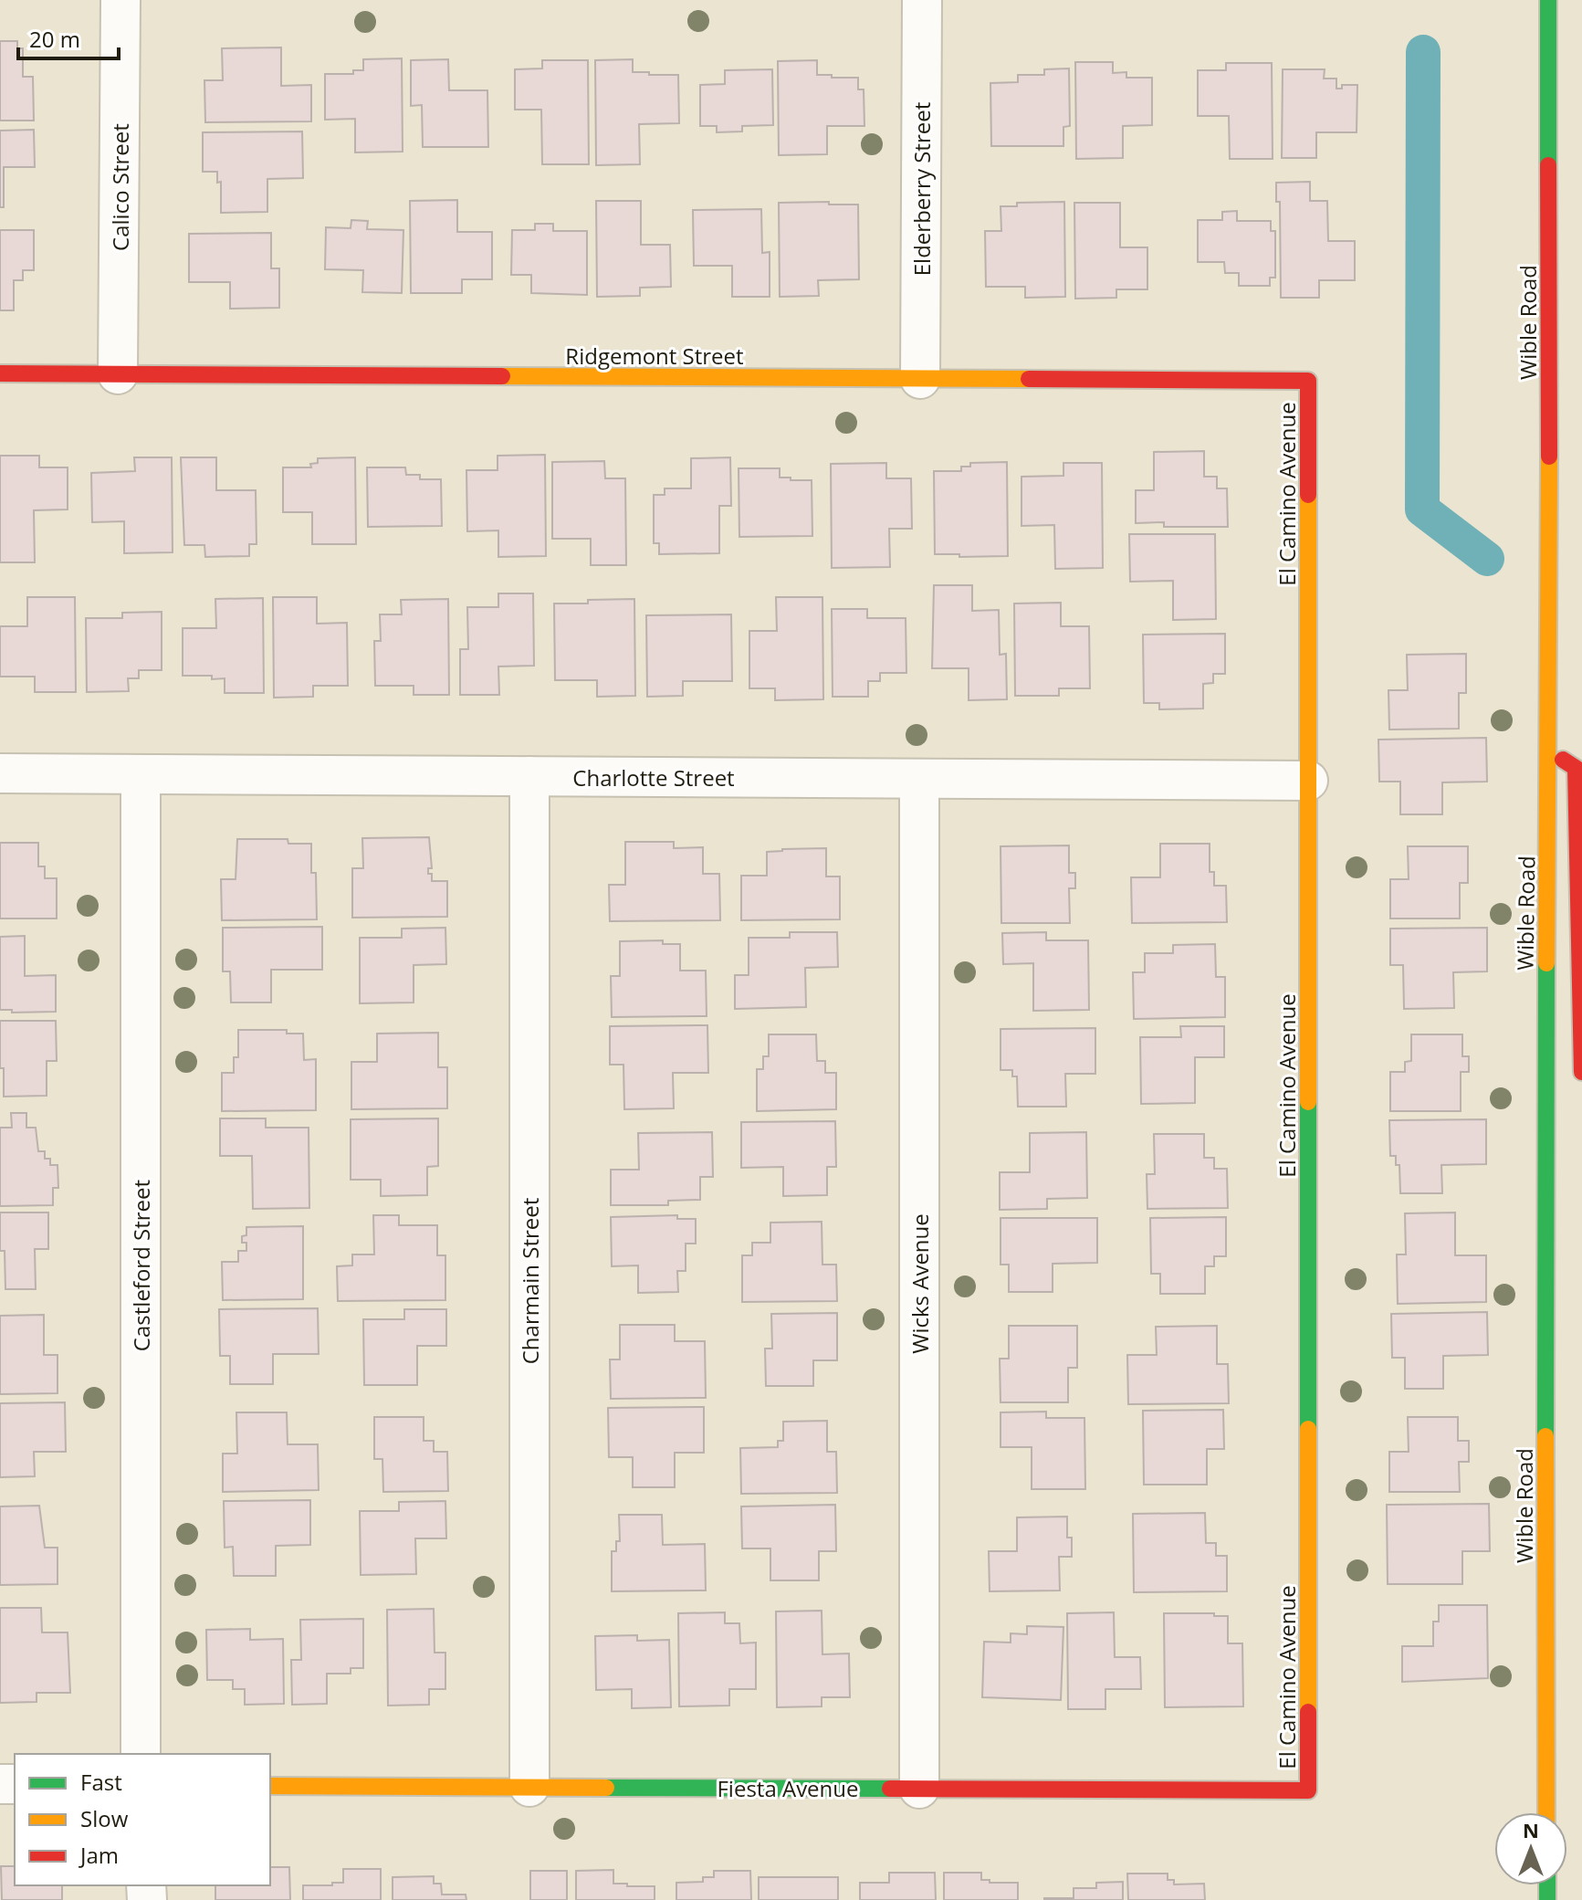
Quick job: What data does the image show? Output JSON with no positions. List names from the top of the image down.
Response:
{
  "streets": {
    "street": [
      "Calico Street",
      "Elderberry Street",
      "Wible Road",
      "Ridgemont Street",
      "El Camino Avenue",
      "Charlotte Street",
      "Castleford Street",
      "Charmain Street",
      "Wicks Avenue",
      "Fiesta Avenue"
    ]
  },
  "crossings": [
    ["Calico Street", "Ridgemont Street"],
    ["Elderberry Street", "Ridgemont Street"],
    ["Ridgemont Street", "El Camino Avenue"],
    ["El Camino Avenue", "Charlotte Street"],
    ["El Camino Avenue", "Fiesta Avenue"],
    ["Charlotte Street", "Castleford Street"],
    ["Charlotte Street", "Charmain Street"],
    ["Charlotte Street", "Wicks Avenue"],
    ["Charmain Street", "Fiesta Avenue"],
    ["Wicks Avenue", "Fiesta Avenue"]
  ],
  "legend": ["Fast", "Slow", "Jam"],
  "scale_bar": "20 m",
  "north": "top"
}
